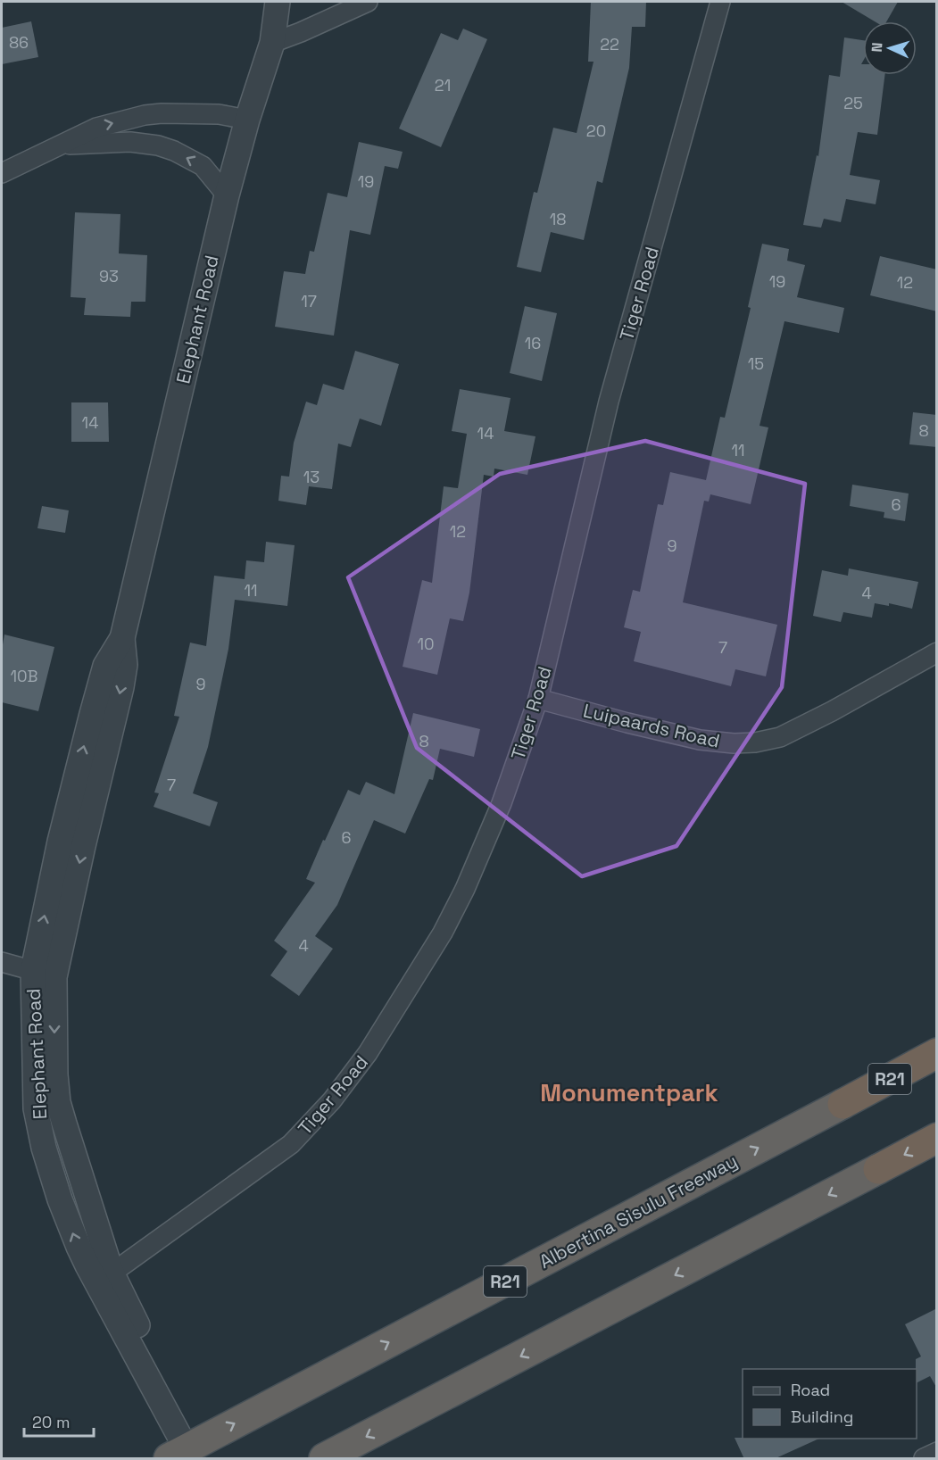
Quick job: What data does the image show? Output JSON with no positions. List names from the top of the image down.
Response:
{
  "streets": {
    "highway": ["R21", "Albertina Sisulu Freeway"],
    "street": ["Tiger Road", "Elephant Road", "Luipaards Road"]
  },
  "crossings": [
    ["Tiger Road", "Elephant Road"],
    ["Tiger Road", "Luipaards Road"],
    ["Elephant Road", "Albertina Sisulu Freeway"]
  ],
  "districts": ["Monumentpark"],
  "house_numbers": [
    "86",
    "22",
    "21",
    "25",
    "20",
    "19",
    "18",
    "93",
    "19",
    "12",
    "17",
    "16",
    "15",
    "14",
    "8",
    "14",
    "11",
    "13",
    "6",
    "12",
    "9",
    "11",
    "4",
    "10",
    "7",
    "10B",
    "9",
    "8",
    "7",
    "6",
    "4"
  ],
  "legend": ["Road", "Building"],
  "scale_bar": "20 m",
  "north": "left"
}
